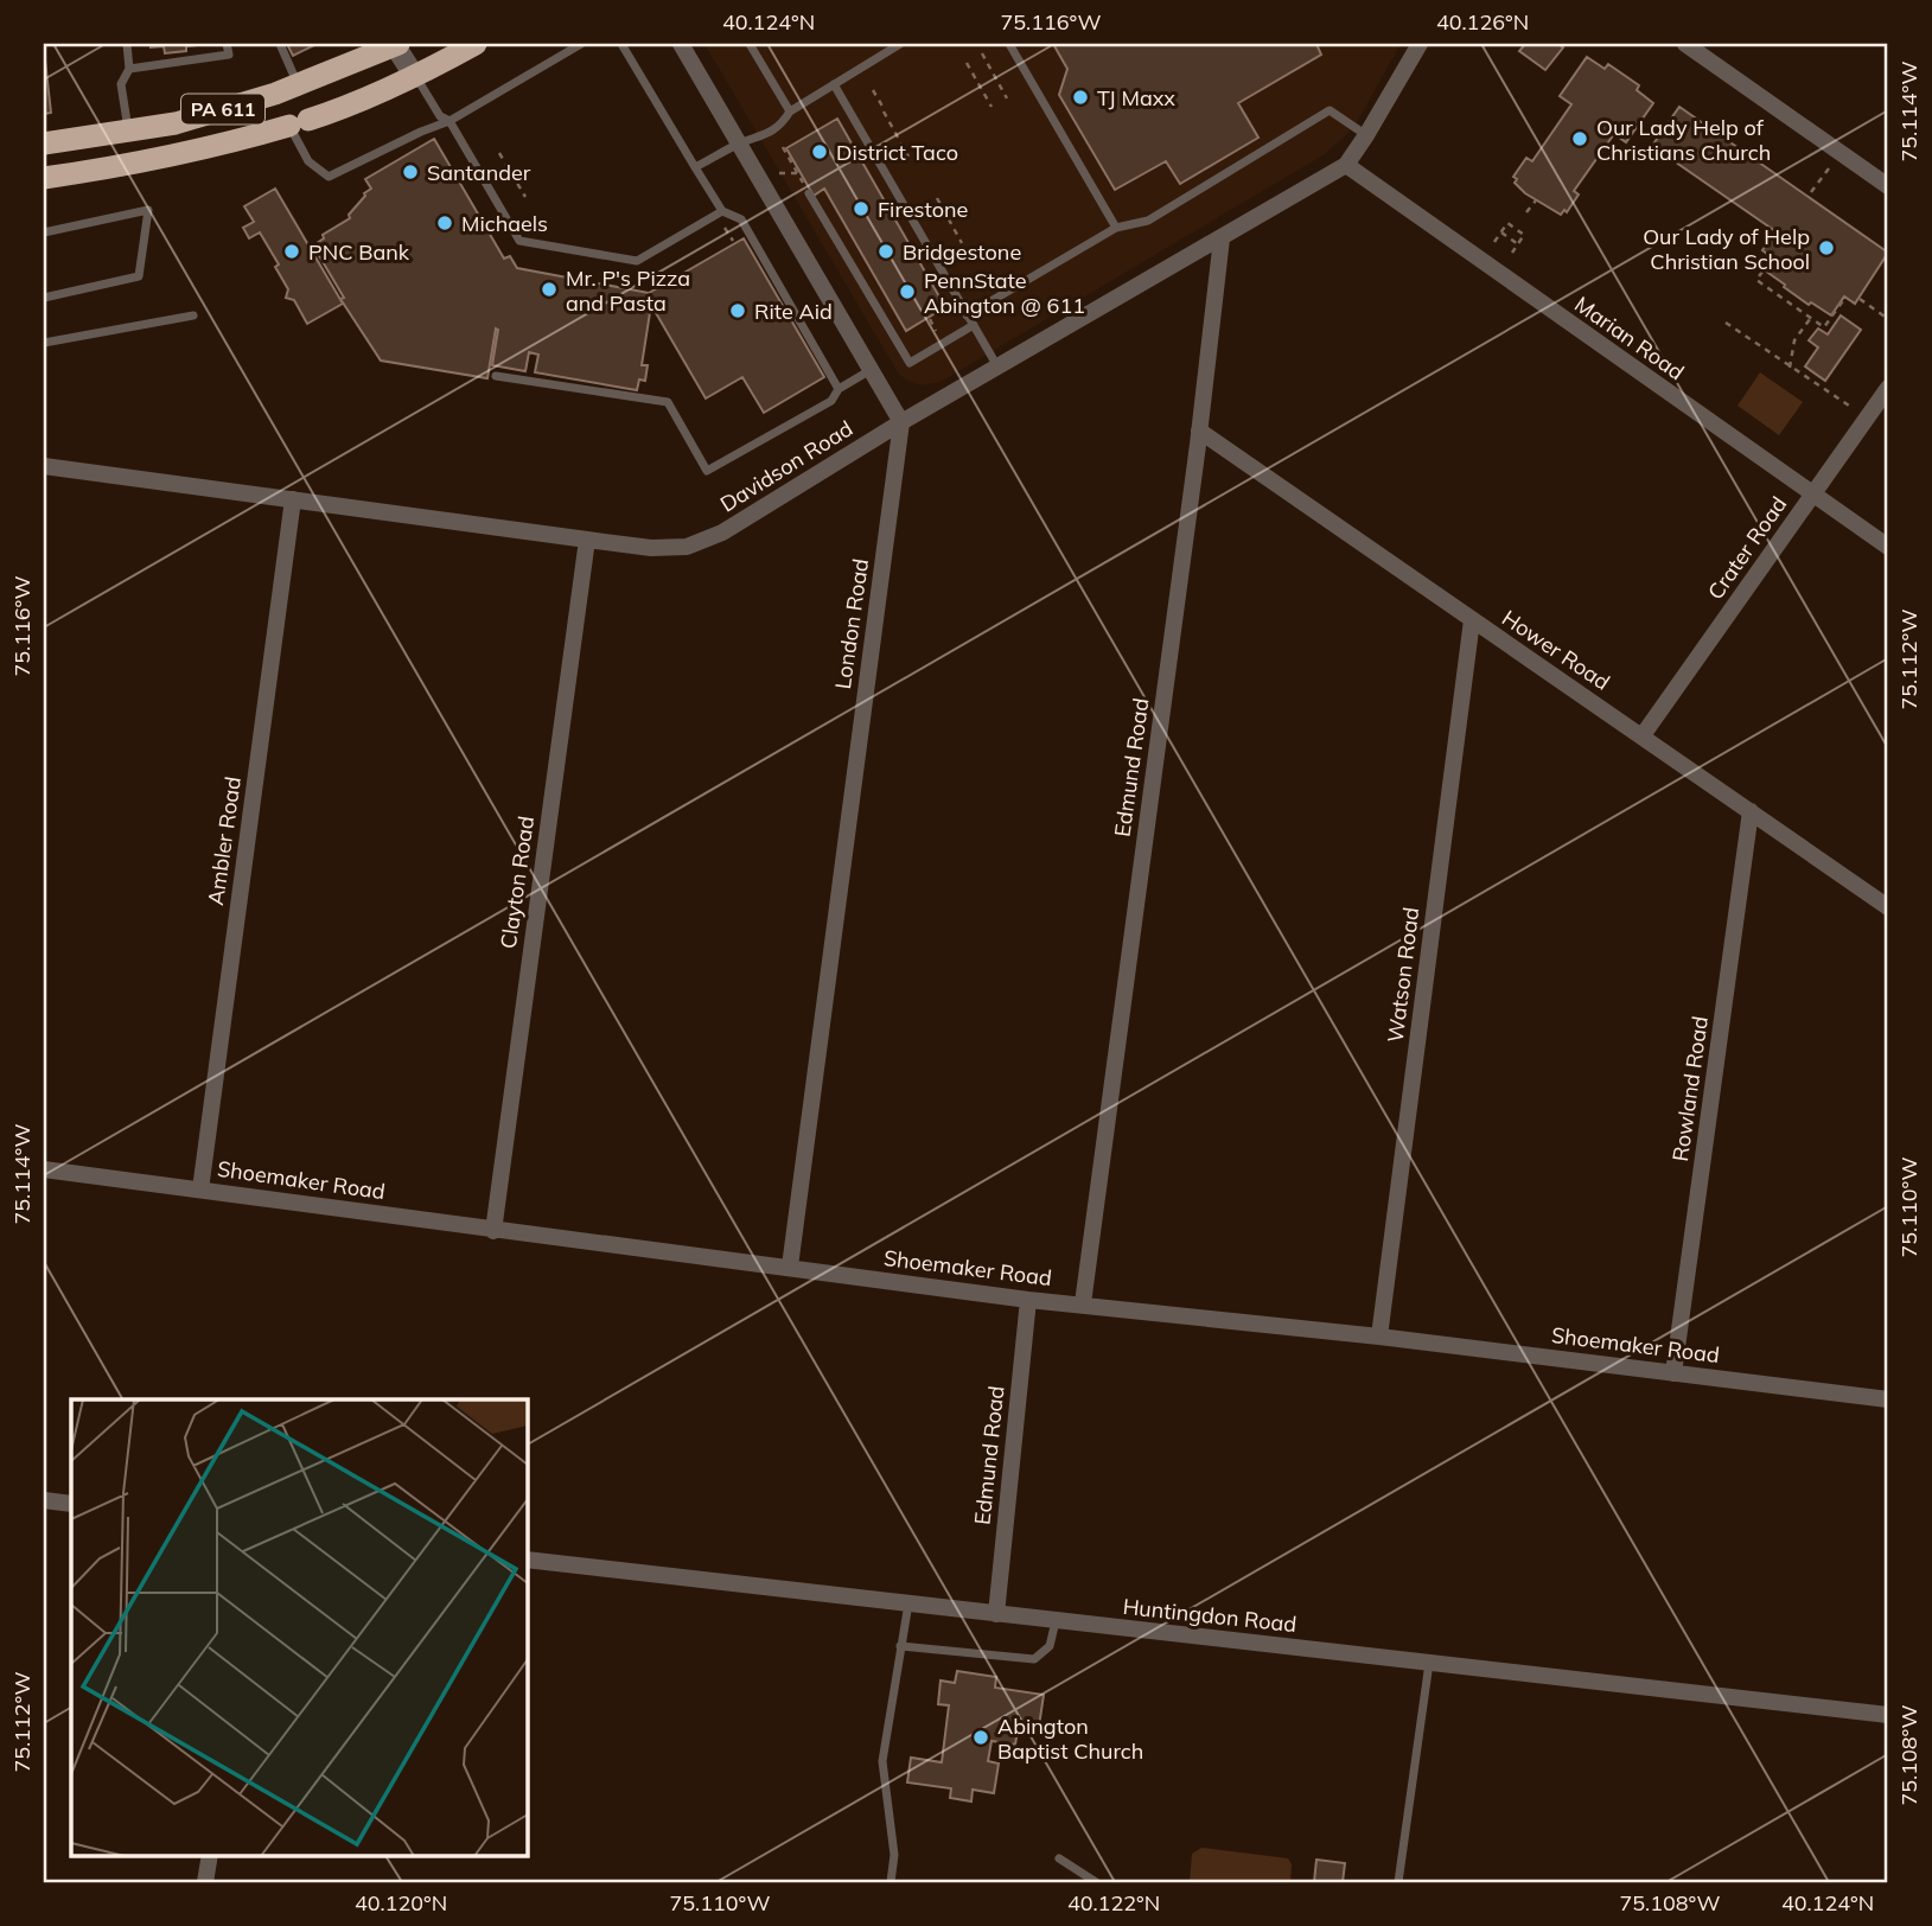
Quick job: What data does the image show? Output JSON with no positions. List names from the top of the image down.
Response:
{
  "streets": {
    "highway": ["PA 611"],
    "street": [
      "Marian Road",
      "Davidson Road",
      "Crater Road",
      "London Road",
      "Hower Road",
      "Edmund Road",
      "Ambler Road",
      "Clayton Road",
      "Watson Road",
      "Rowland Road",
      "Shoemaker Road",
      "Huntingdon Road"
    ]
  },
  "crossings": [
    ["Marian Road", "Davidson Road"],
    ["Marian Road", "Crater Road"],
    ["Davidson Road", "London Road"],
    ["Davidson Road", "Edmund Road"],
    ["Davidson Road", "Ambler Road"],
    ["Davidson Road", "Clayton Road"],
    ["Crater Road", "Hower Road"],
    ["London Road", "Shoemaker Road"],
    ["Hower Road", "Edmund Road"],
    ["Hower Road", "Watson Road"],
    ["Hower Road", "Rowland Road"],
    ["Edmund Road", "Shoemaker Road"],
    ["Edmund Road", "Huntingdon Road"],
    ["Ambler Road", "Shoemaker Road"],
    ["Clayton Road", "Shoemaker Road"],
    ["Watson Road", "Shoemaker Road"],
    ["Rowland Road", "Shoemaker Road"]
  ],
  "places": [
    "TJ Maxx",
    "Our Lady Help of Christians Church",
    "District Taco",
    "Santander",
    "Firestone",
    "Michaels",
    "Our Lady of Help Christian School",
    "PNC Bank",
    "Bridgestone",
    "Mr. P's Pizza and Pasta",
    "PennState Abington @ 611",
    "Rite Aid",
    "Abington Baptist Church"
  ],
  "coordinates": [
    "40.124°N",
    "75.116°W",
    "40.126°N",
    "75.114°W",
    "75.112°W",
    "75.110°W",
    "75.108°W",
    "40.120°N",
    "40.122°N"
  ]
}
